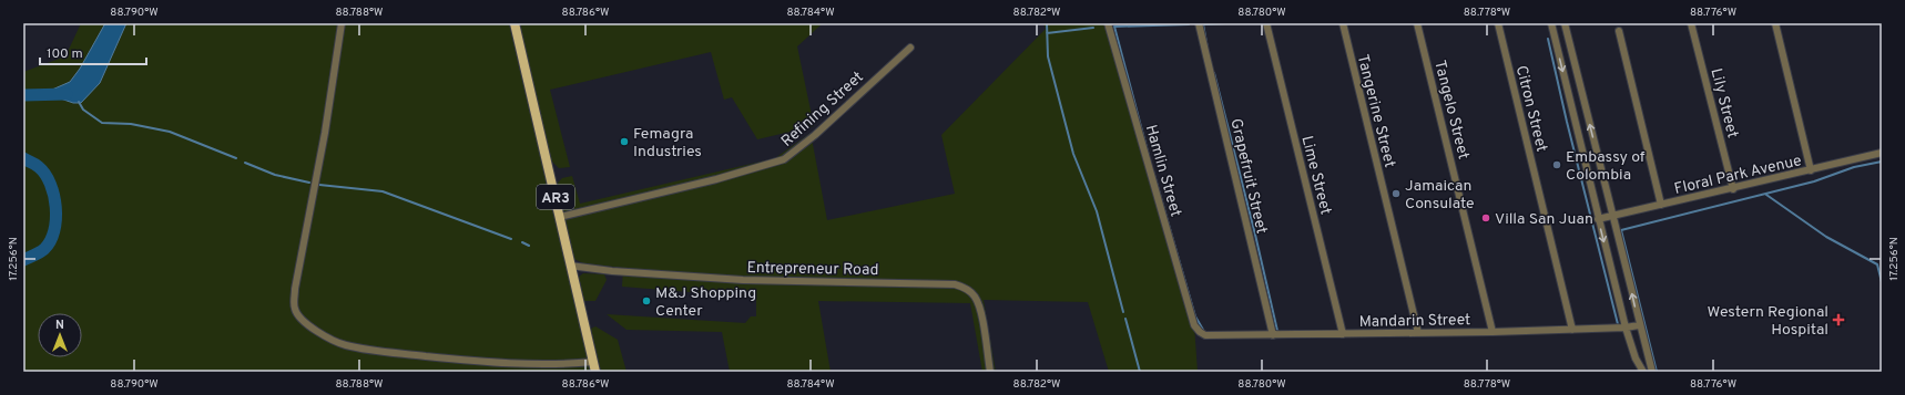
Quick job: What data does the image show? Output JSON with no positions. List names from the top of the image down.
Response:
{
  "streets": {
    "main road": ["AR3"],
    "street": [
      "Lily Street",
      "Refining Street",
      "Citron Street",
      "Tangelo Street",
      "Tangerine Street",
      "Hamlin Street",
      "Floral Park Avenue",
      "Lime Street",
      "Grapefruit Street",
      "Entrepreneur Road",
      "Mandarin Street"
    ]
  },
  "crossings": [
    ["Lily Street", "Floral Park Avenue"],
    ["Refining Street", "AR3"],
    ["Citron Street", "Mandarin Street"],
    ["Tangelo Street", "Mandarin Street"],
    ["Tangerine Street", "Mandarin Street"],
    ["Hamlin Street", "Mandarin Street"],
    ["Lime Street", "Mandarin Street"],
    ["Grapefruit Street", "Mandarin Street"],
    ["AR3", "Entrepreneur Road"]
  ],
  "places": {
    "other": [
      "Femagra Industries",
      "Embassy of Colombia",
      "Jamaican Consulate",
      "Villa San Juan",
      "M&J Shopping Center"
    ],
    "health": ["Western Regional Hospital"]
  },
  "scale_bar": "100 m",
  "north": "top",
  "coordinates": [
    "88.790°W",
    "88.788°W",
    "88.786°W",
    "88.784°W",
    "88.782°W",
    "88.780°W",
    "88.778°W",
    "88.776°W",
    "17.256°N"
  ]
}
